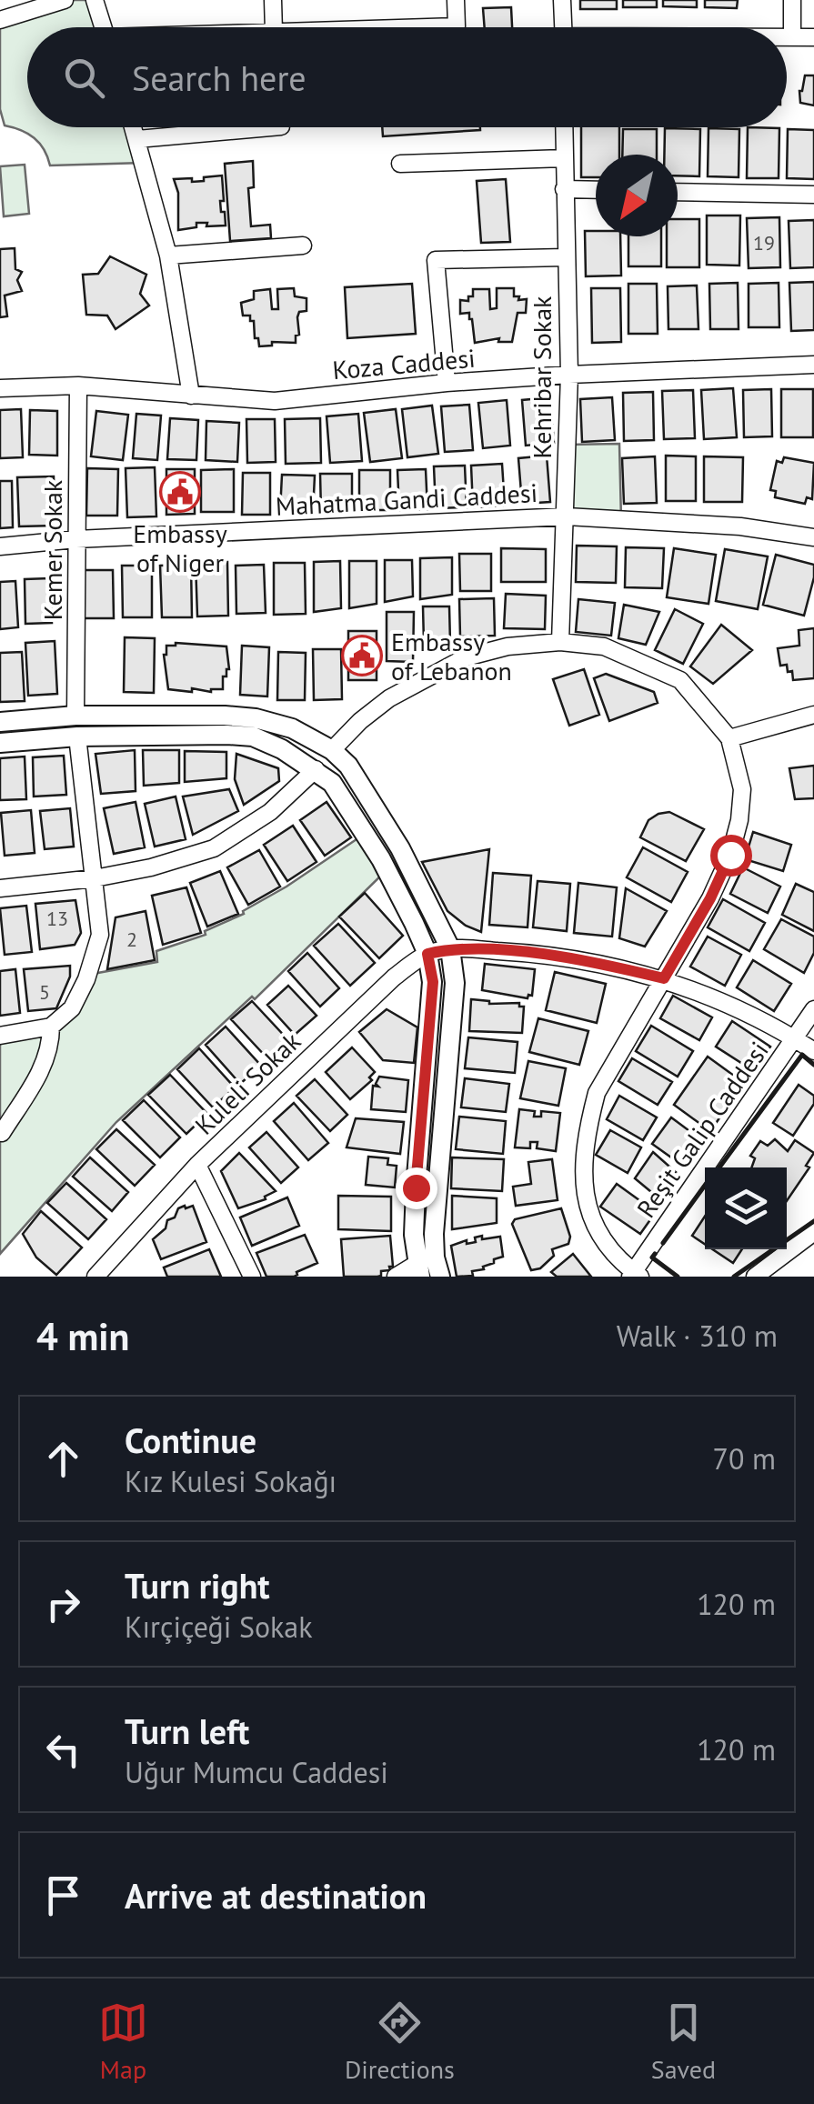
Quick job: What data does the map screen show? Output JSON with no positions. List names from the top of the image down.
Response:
{
  "streets": {
    "street": [
      "Koza Caddesi",
      "Kehribar Sokak",
      "Mahatma Gandi Caddesi",
      "Kemer Sokak",
      "Kuleli Sokak",
      "Reşit Galip Caddesi"
    ]
  },
  "crossings": [
    ["Koza Caddesi", "Kehribar Sokak"],
    ["Koza Caddesi", "Kemer Sokak"],
    ["Kehribar Sokak", "Mahatma Gandi Caddesi"],
    ["Mahatma Gandi Caddesi", "Kemer Sokak"],
    ["Kuleli Sokak", "Reşit Galip Caddesi"]
  ],
  "places": {
    "public building": ["Embassy of Niger", "Embassy of Lebanon"]
  },
  "house_numbers": [
    "19",
    "13",
    "2",
    "5"
  ],
  "north": "bottom left",
  "page": {
    "search": "Search here",
    "heading": ["4 min", "Walk · 310 m"],
    "list": [
      ["Continue", "Kız Kulesi Sokağı", "70 m"],
      ["Turn right", "Kırçiçeği Sokak", "120 m"],
      ["Turn left", "Uğur Mumcu Caddesi", "120 m"],
      "Arrive at destination"
    ],
    "nav": ["Map", "Directions", "Saved"]
  }
}
